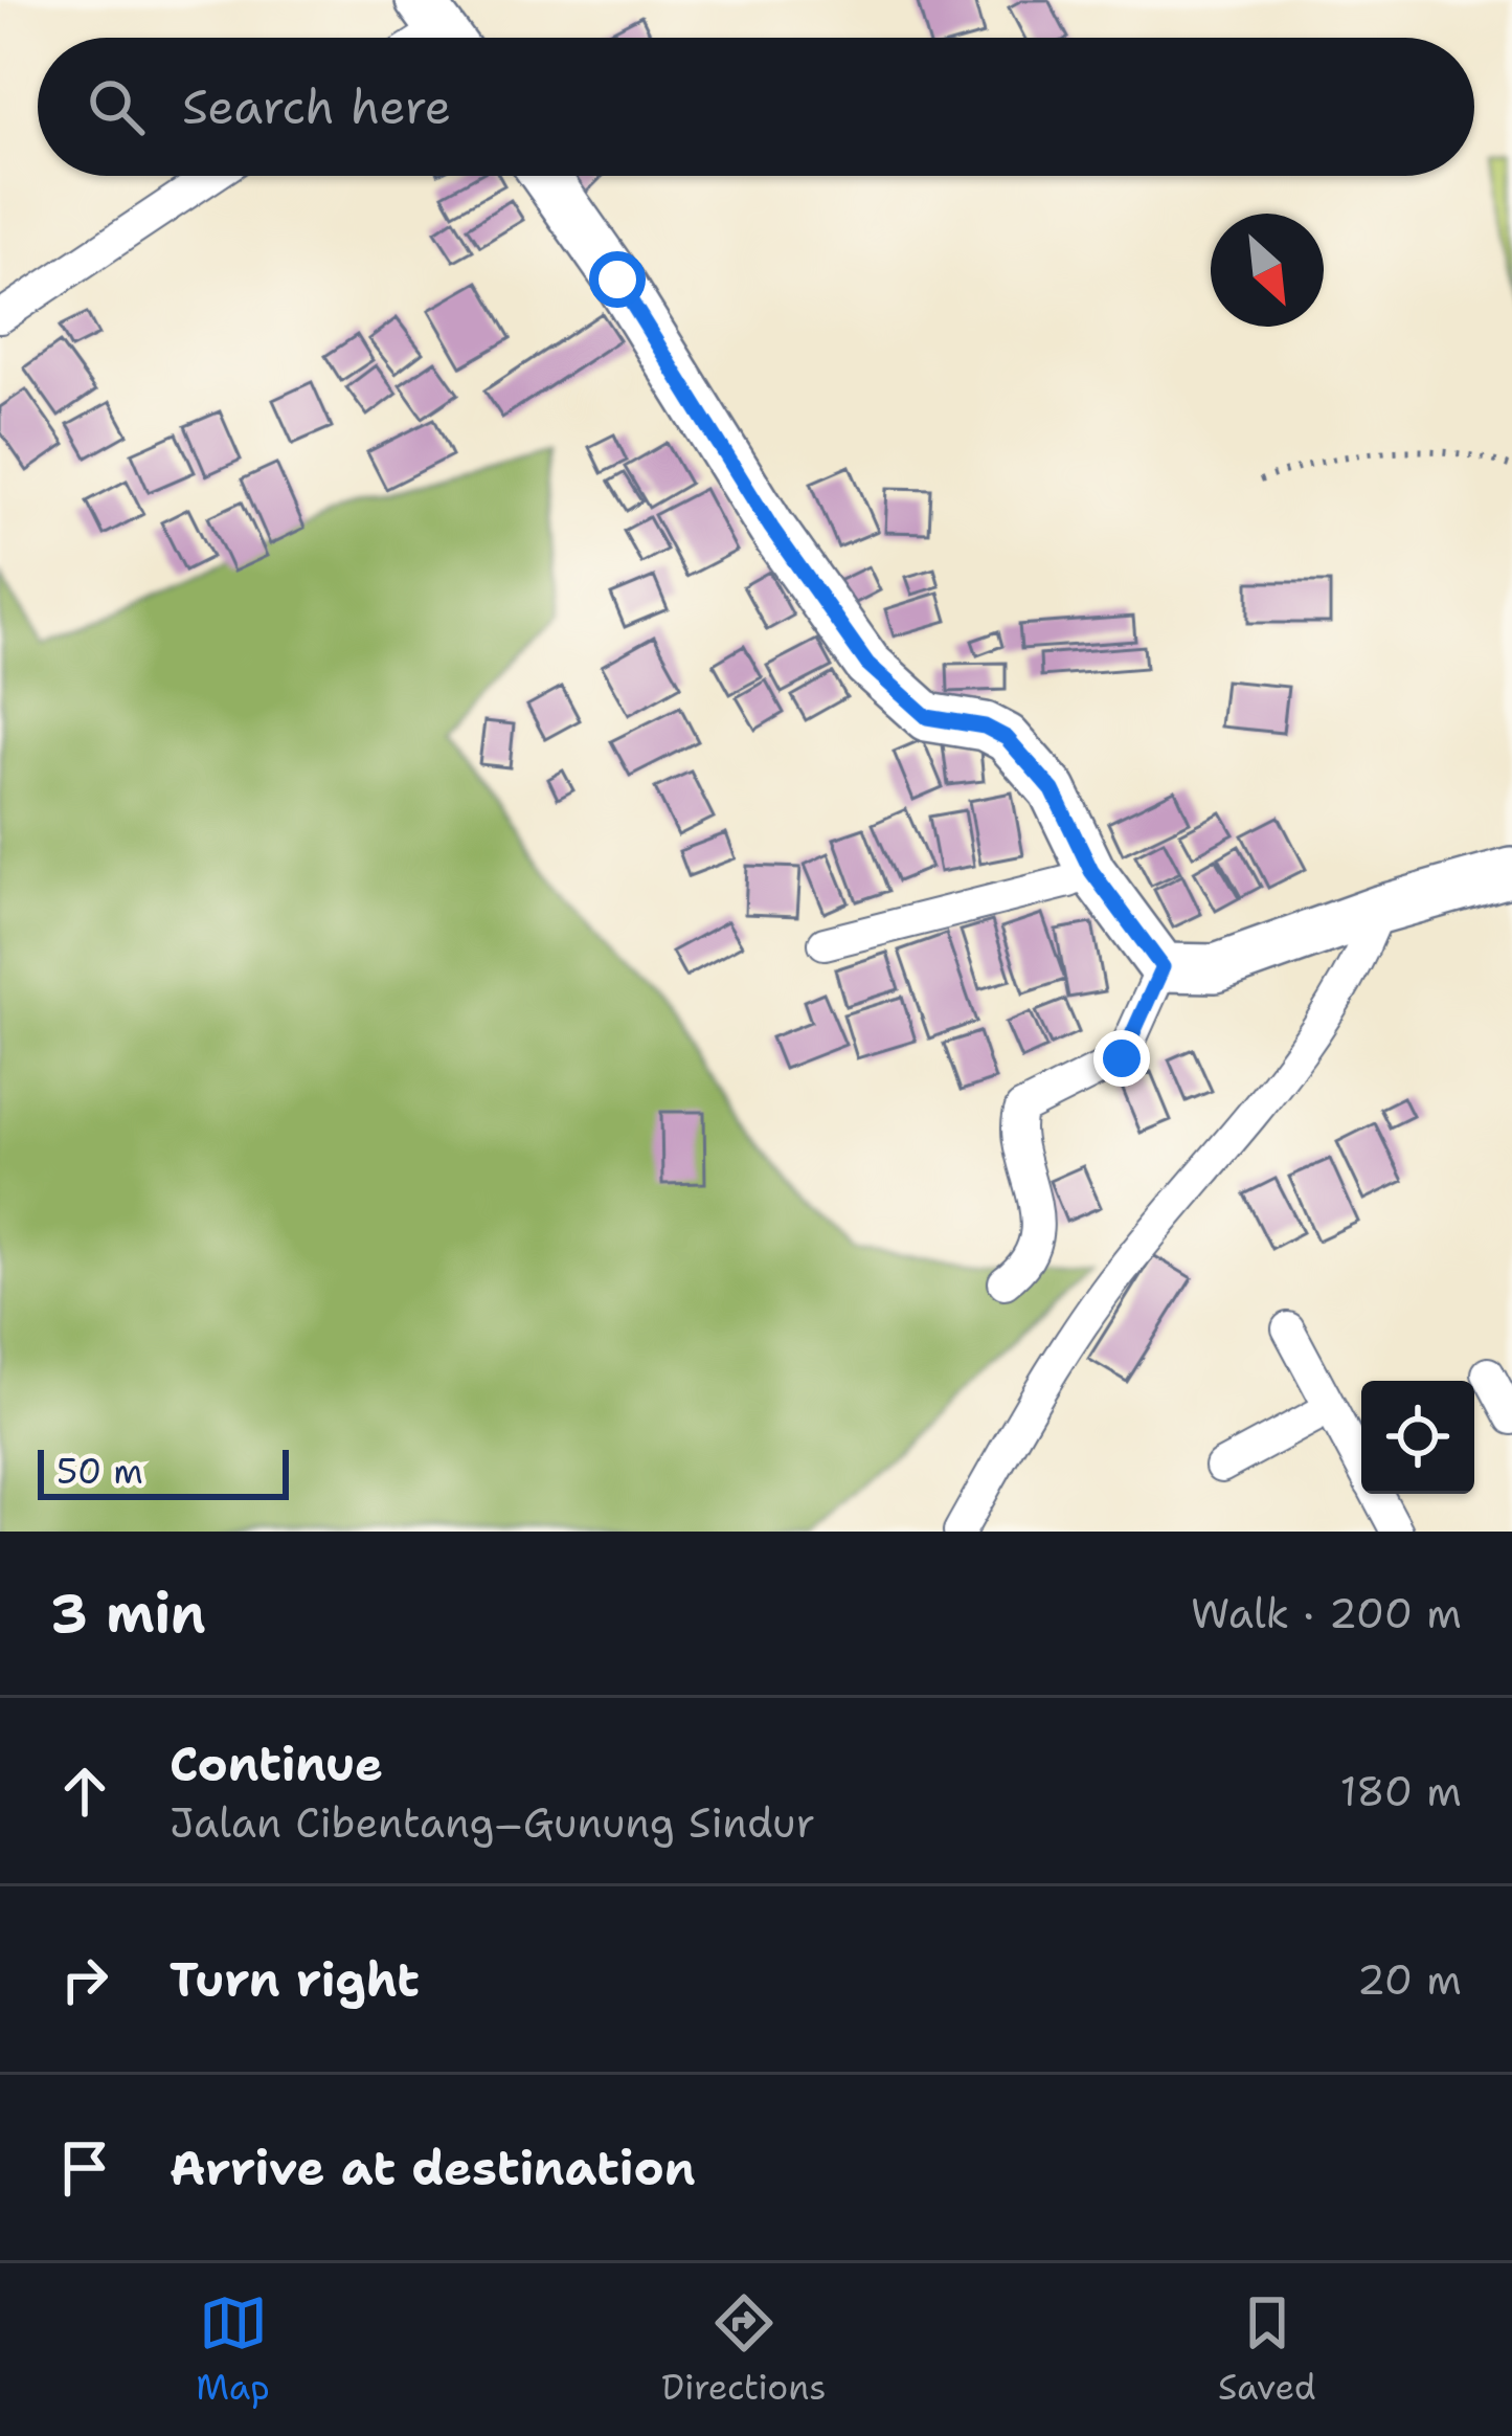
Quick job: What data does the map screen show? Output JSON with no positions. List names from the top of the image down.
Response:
{
  "scale_bar": "50 m",
  "north": "bottom right",
  "page": {
    "search": "Search here",
    "scale": "50 m",
    "heading": ["3 min", "Walk · 200 m"],
    "list": [
      ["Continue", "Jalan Cibentang–Gunung Sindur", "180 m"],
      ["Turn right", "20 m"],
      "Arrive at destination"
    ],
    "nav": ["Map", "Directions", "Saved"]
  }
}
